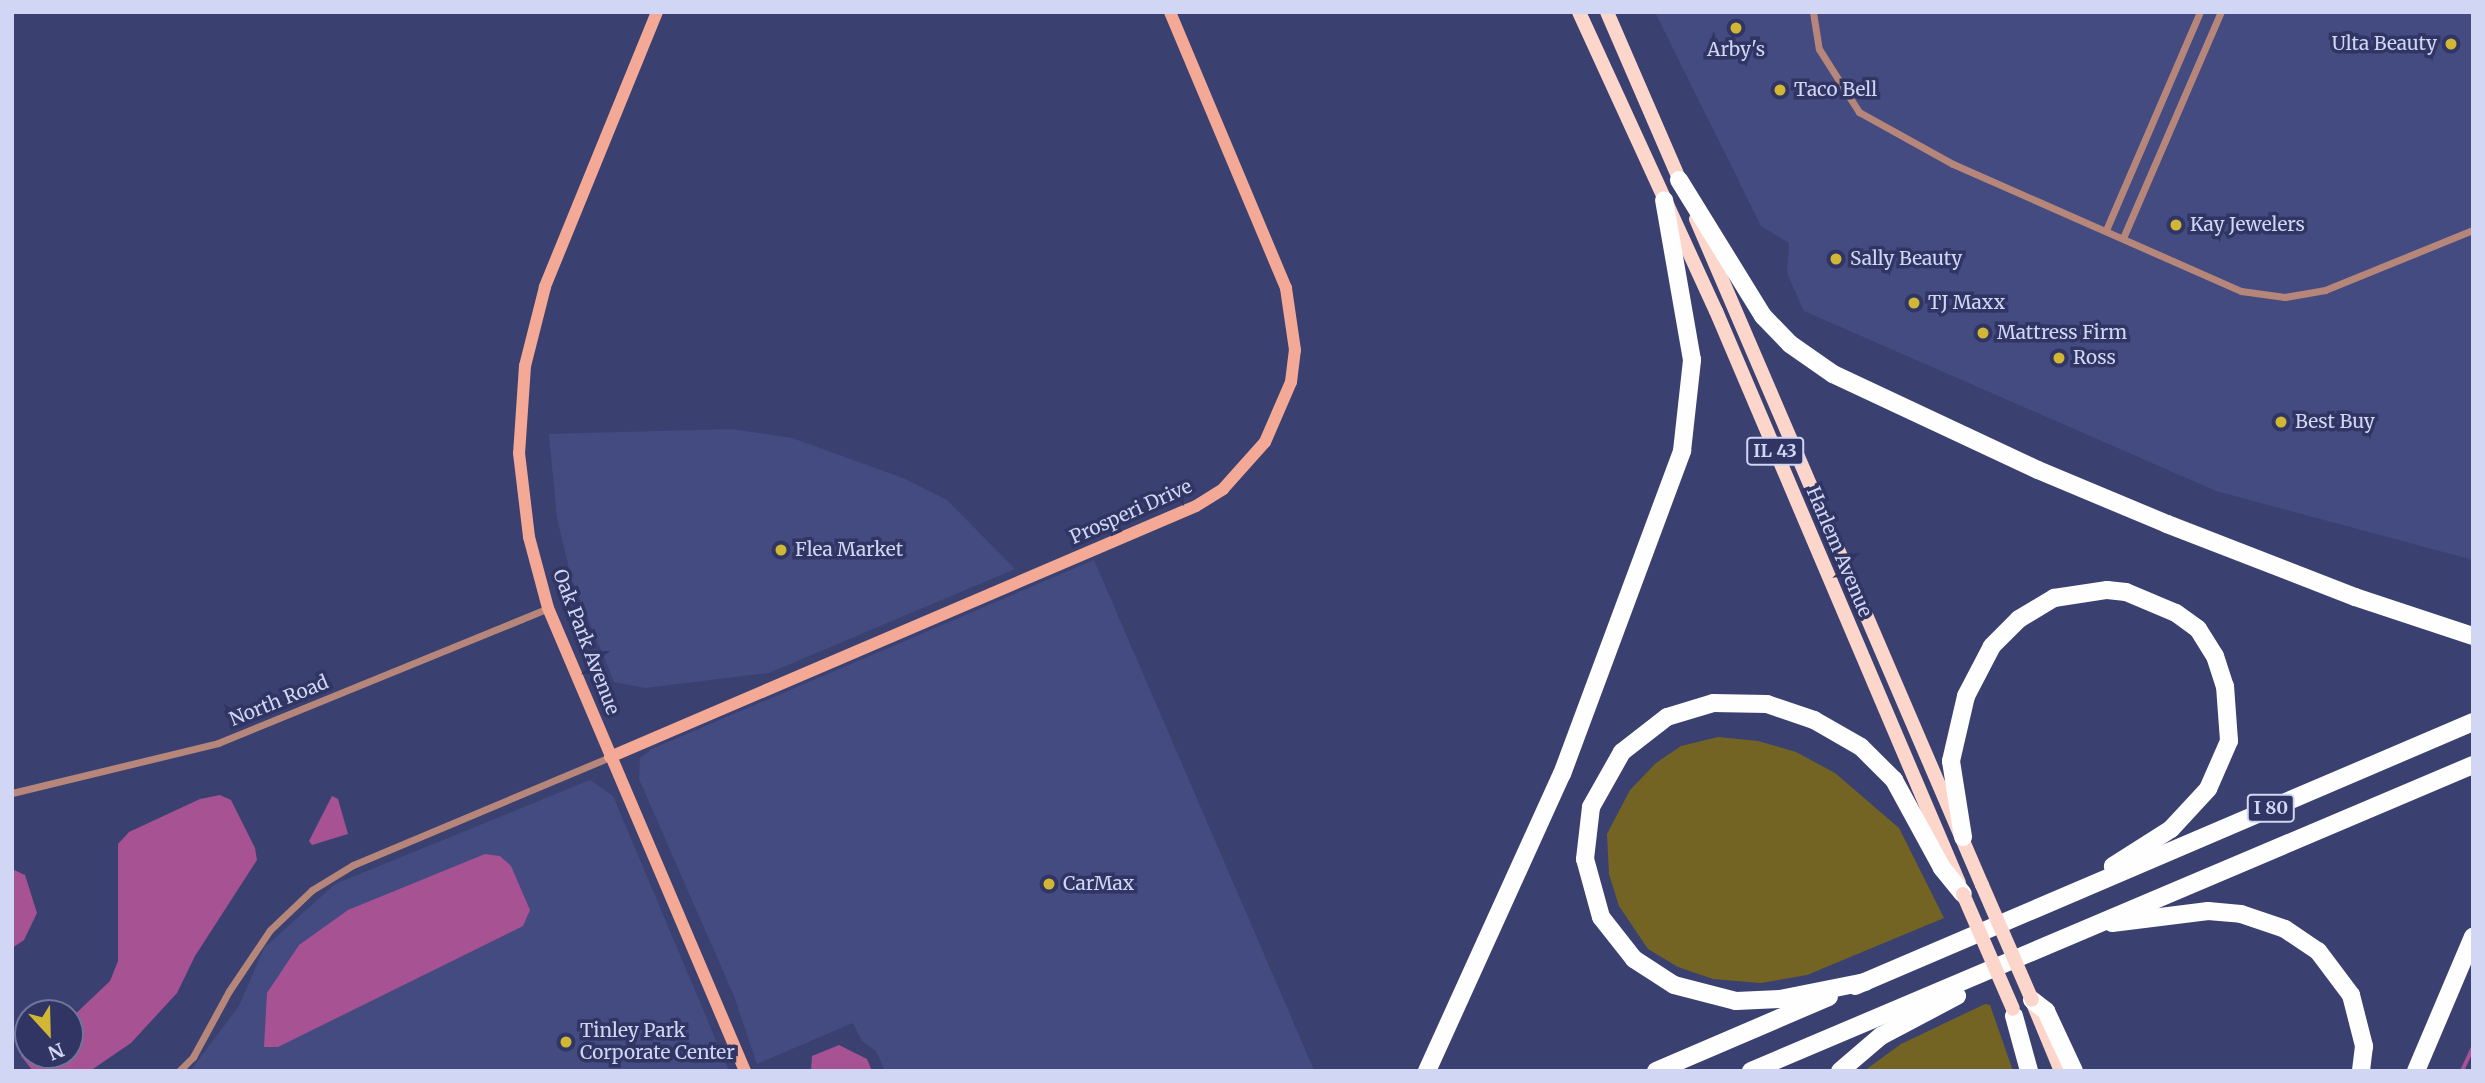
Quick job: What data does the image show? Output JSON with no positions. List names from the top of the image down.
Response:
{
  "streets": {
    "highway": ["I 80"],
    "main road": ["IL 43", "Harlem Avenue"],
    "street": ["Prosperi Drive", "Oak Park Avenue", "North Road"]
  },
  "crossings": [
    ["Prosperi Drive", "Oak Park Avenue"],
    ["Oak Park Avenue", "North Road"]
  ],
  "places": [
    "Arby's",
    "Ulta Beauty",
    "Taco Bell",
    "Kay Jewelers",
    "Sally Beauty",
    "TJ Maxx",
    "Mattress Firm",
    "Ross",
    "Best Buy",
    "Flea Market",
    "CarMax",
    "Tinley Park Corporate Center"
  ],
  "north": "bottom"
}
